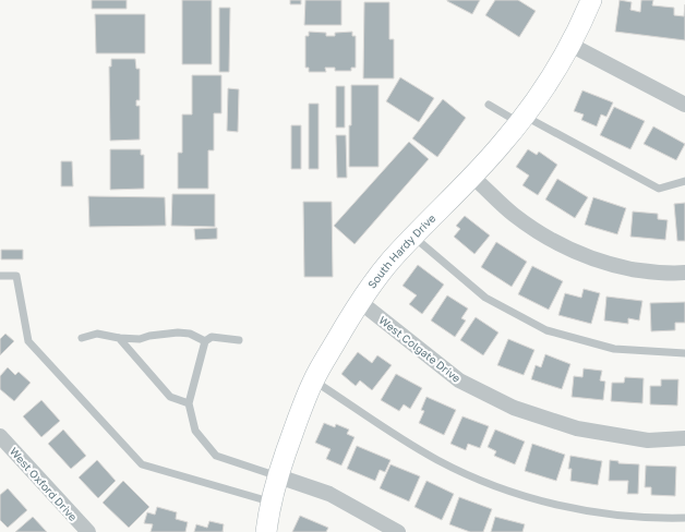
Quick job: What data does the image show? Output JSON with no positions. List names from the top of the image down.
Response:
{
  "streets": {
    "street": ["South Hardy Drive", "West Colgate Drive", "West Oxford Drive"]
  },
  "crossings": [
    ["South Hardy Drive", "West Colgate Drive"]
  ]
}
